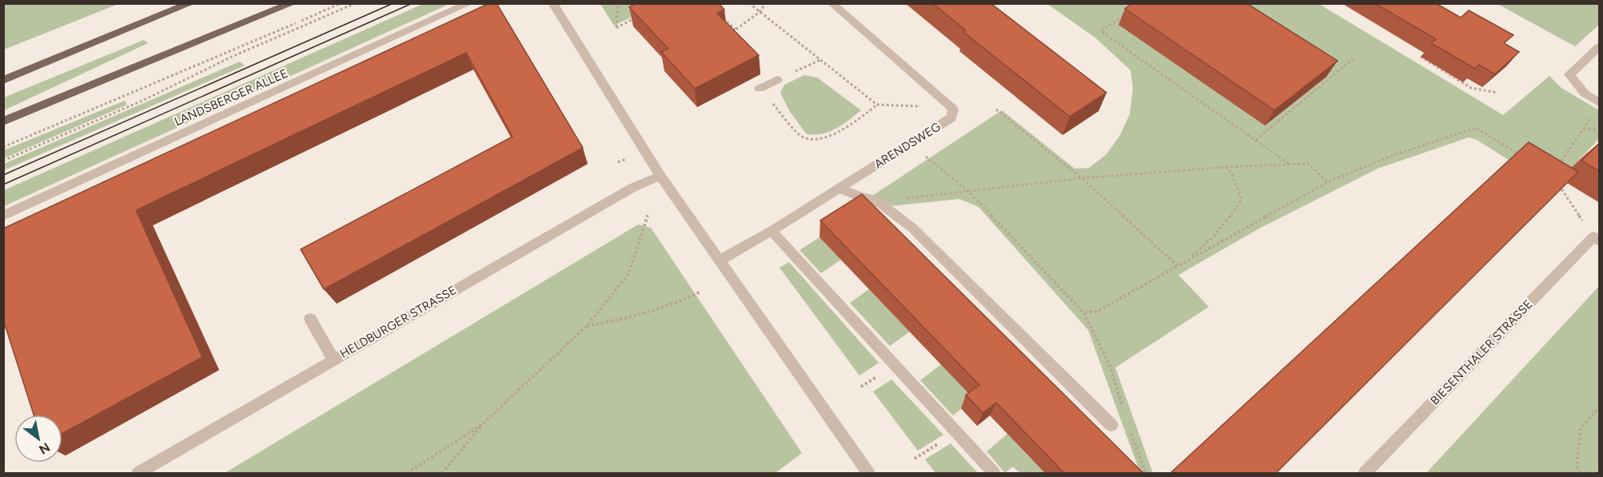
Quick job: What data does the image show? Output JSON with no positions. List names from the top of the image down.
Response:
{
  "streets": {
    "street": [
      "LANDSBERGER ALLEE",
      "ARENDSWEG",
      "HELDBURGER STRASSE",
      "BIESENTHALER STRASSE"
    ]
  },
  "north": "bottom right"
}
